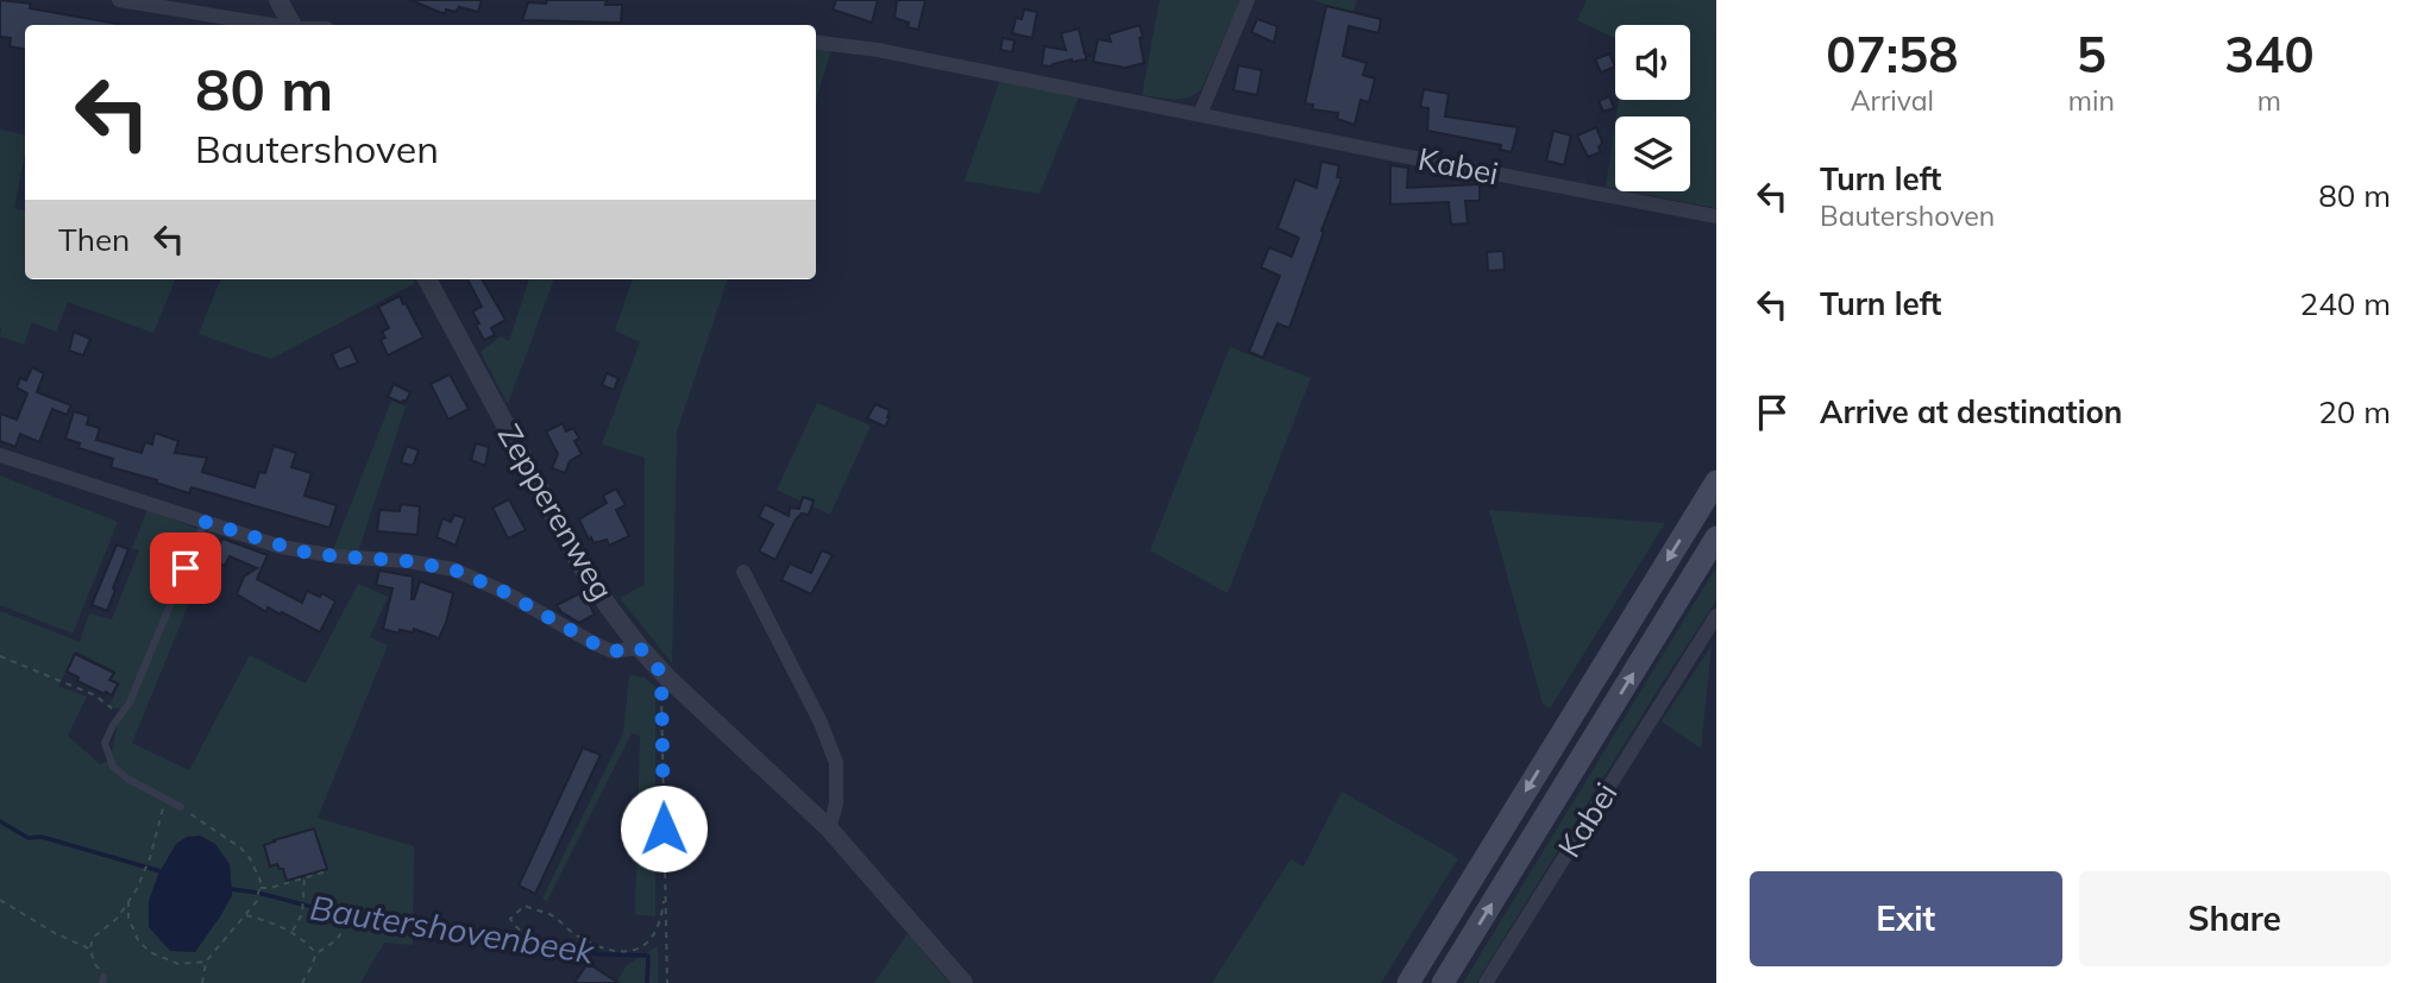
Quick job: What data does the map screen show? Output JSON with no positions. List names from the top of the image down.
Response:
{
  "streets": {
    "street": ["Kabei", "Zepperenweg"]
  },
  "water": ["Bautershovenbeek"],
  "page": {
    "eta": [
      "07:58",
      "Arrival",
      "5",
      "min",
      "340",
      "m"
    ],
    "turn": ["80 m", "Bautershoven"],
    "list": [
      {
        "name": "Turn left",
        "note": "Bautershoven",
        "value": "80 m"
      },
      {
        "name": "Turn left",
        "value": "240 m"
      },
      {
        "name": "Arrive at destination",
        "value": "20 m"
      }
    ],
    "then": "Then",
    "buttons": ["Exit", "Share"]
  }
}
